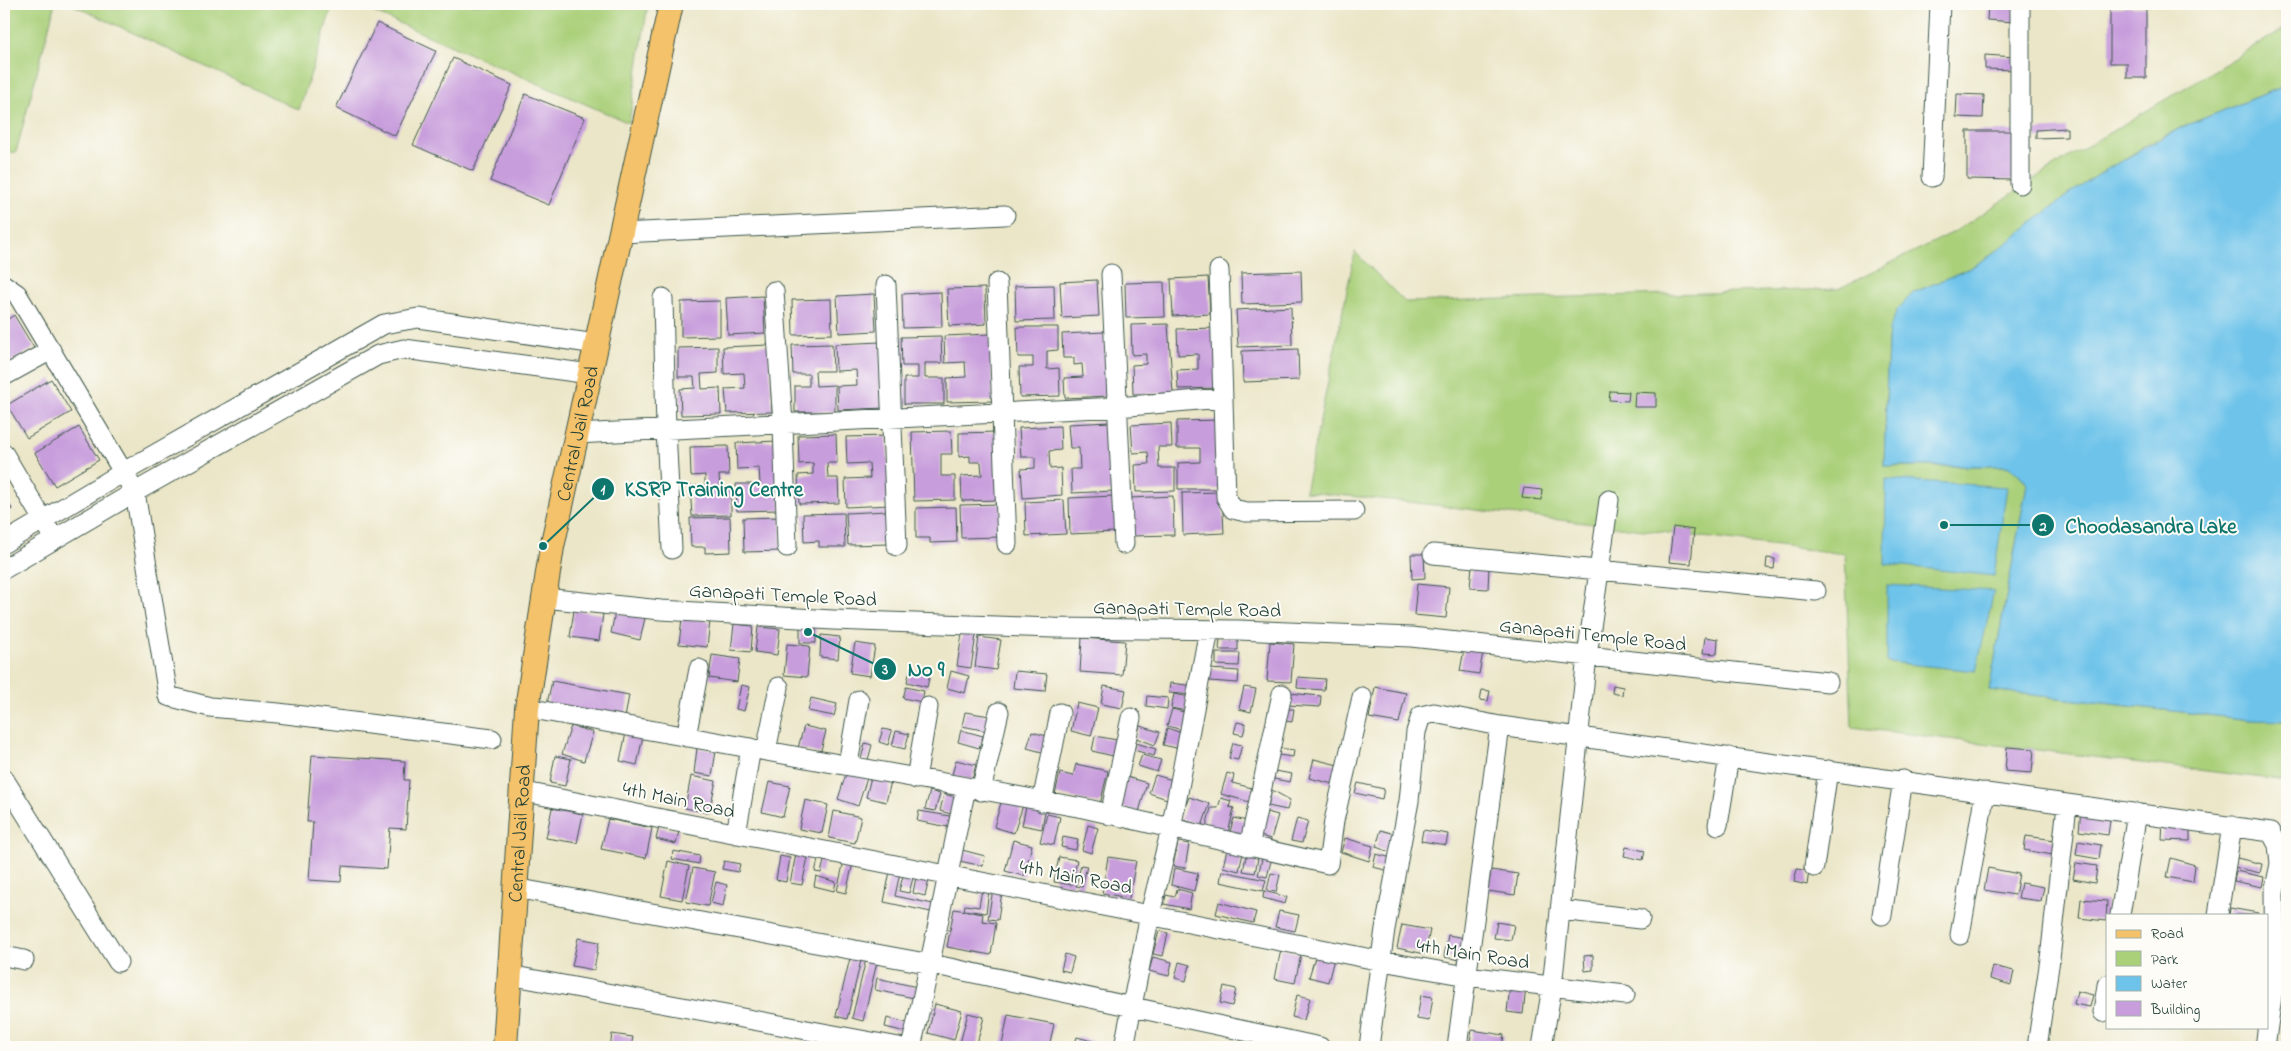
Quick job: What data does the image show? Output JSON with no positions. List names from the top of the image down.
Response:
{
  "streets": {
    "main road": ["Central Jail Road"],
    "street": ["Ganapati Temple Road", "4th Main Road"]
  },
  "crossings": [
    ["Central Jail Road", "Ganapati Temple Road"],
    ["Central Jail Road", "4th Main Road"]
  ],
  "places": ["Choodasandra Lake", "KSRP Training Centre", "No 9"],
  "legend": [
    "Road",
    "Park",
    "Water",
    "Building"
  ]
}
